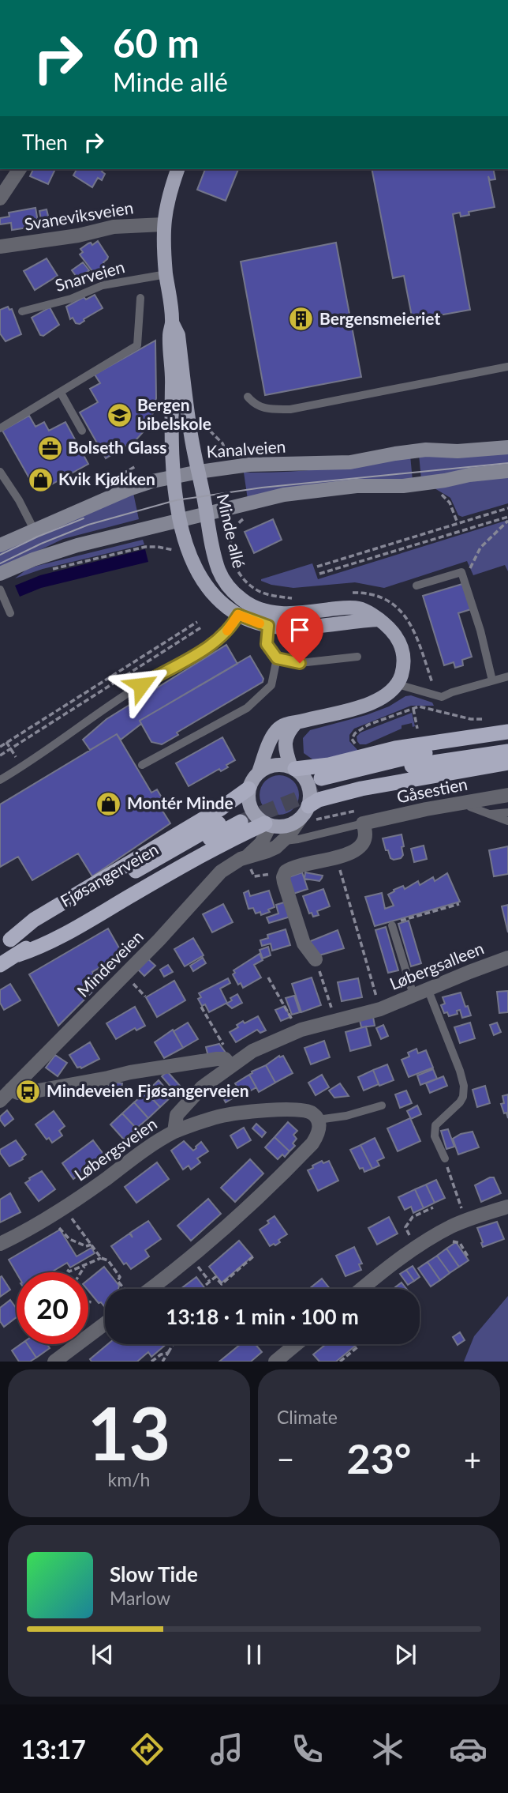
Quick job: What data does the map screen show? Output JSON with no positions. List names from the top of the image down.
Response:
{
  "streets": {
    "highway": ["Fjøsangerveien"],
    "main road": ["Kanalveien", "Minde allé"],
    "street": [
      "Svaneviksveien",
      "Gåsestien",
      "Mindeveien",
      "Løbergsalleen",
      "Løbergsveien"
    ],
    "lane": ["Snarveien"]
  },
  "crossings": [
    ["Svaneviksveien", "Minde allé"],
    ["Snarveien", "Minde allé"],
    ["Kanalveien", "Minde allé"],
    ["Løbergsalleen", "Løbergsveien"]
  ],
  "places": {
    "building": ["Bergensmeieriet"],
    "school or university": ["Bergen bibelskole"],
    "office": ["Bolseth Glass"],
    "shop": ["Kvik Kjøkken", "Montér Minde"],
    "bus stop": ["Mindeveien Fjøsangerveien"]
  },
  "page": {
    "turn": ["60 m", "Minde allé"],
    "then": "Then",
    "limit": "20",
    "trip": "13:18 · 1 min · 100 m",
    "tile": [
      ["13", "km/h"],
      "Climate"
    ],
    "heat": ["−", "23°", "+"],
    "song": ["Slow Tide", "Marlow"],
    "tabs": "13:17"
  }
}
